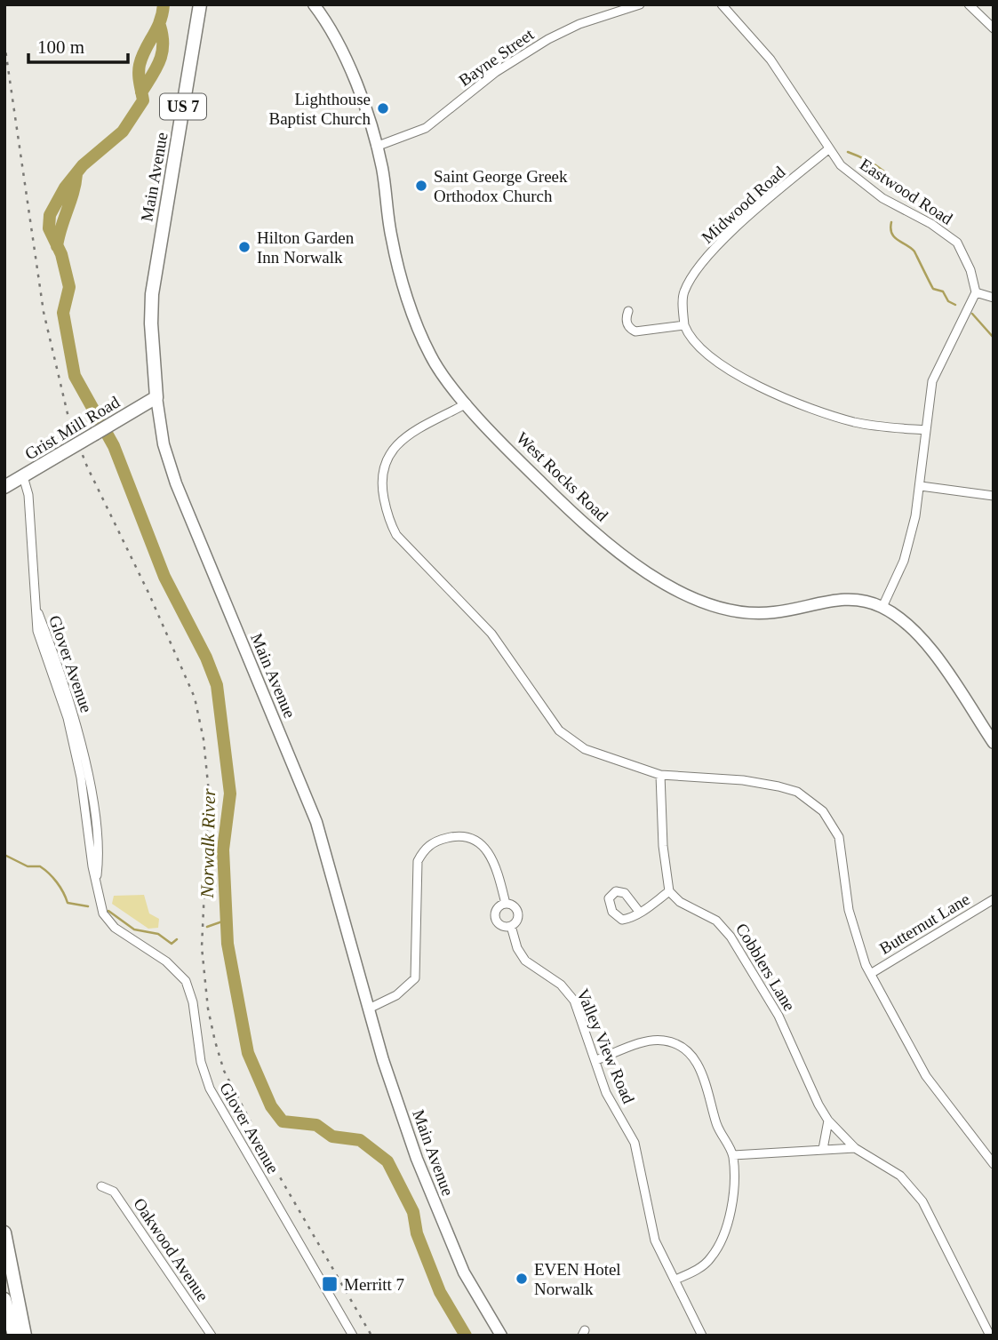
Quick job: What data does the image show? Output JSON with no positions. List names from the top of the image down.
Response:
{
  "streets": {
    "highway": ["US 7", "Main Avenue", "Grist Mill Road"],
    "main road": ["West Rocks Road"],
    "street": [
      "Bayne Street",
      "Eastwood Road",
      "Midwood Road",
      "Glover Avenue",
      "Butternut Lane",
      "Cobblers Lane",
      "Valley View Road",
      "Oakwood Avenue"
    ]
  },
  "crossings": [
    ["Bayne Street", "West Rocks Road"],
    ["Main Avenue", "Grist Mill Road"],
    ["Main Avenue", "Valley View Road"],
    ["Eastwood Road", "Midwood Road"],
    ["Grist Mill Road", "Glover Avenue"]
  ],
  "water": ["Norwalk River"],
  "places": {
    "other": [
      "Lighthouse Baptist Church",
      "Saint George Greek Orthodox Church",
      "Hilton Garden Inn Norwalk",
      "EVEN Hotel Norwalk"
    ],
    "transit": ["Merritt 7"]
  },
  "scale_bar": "100 m"
}
